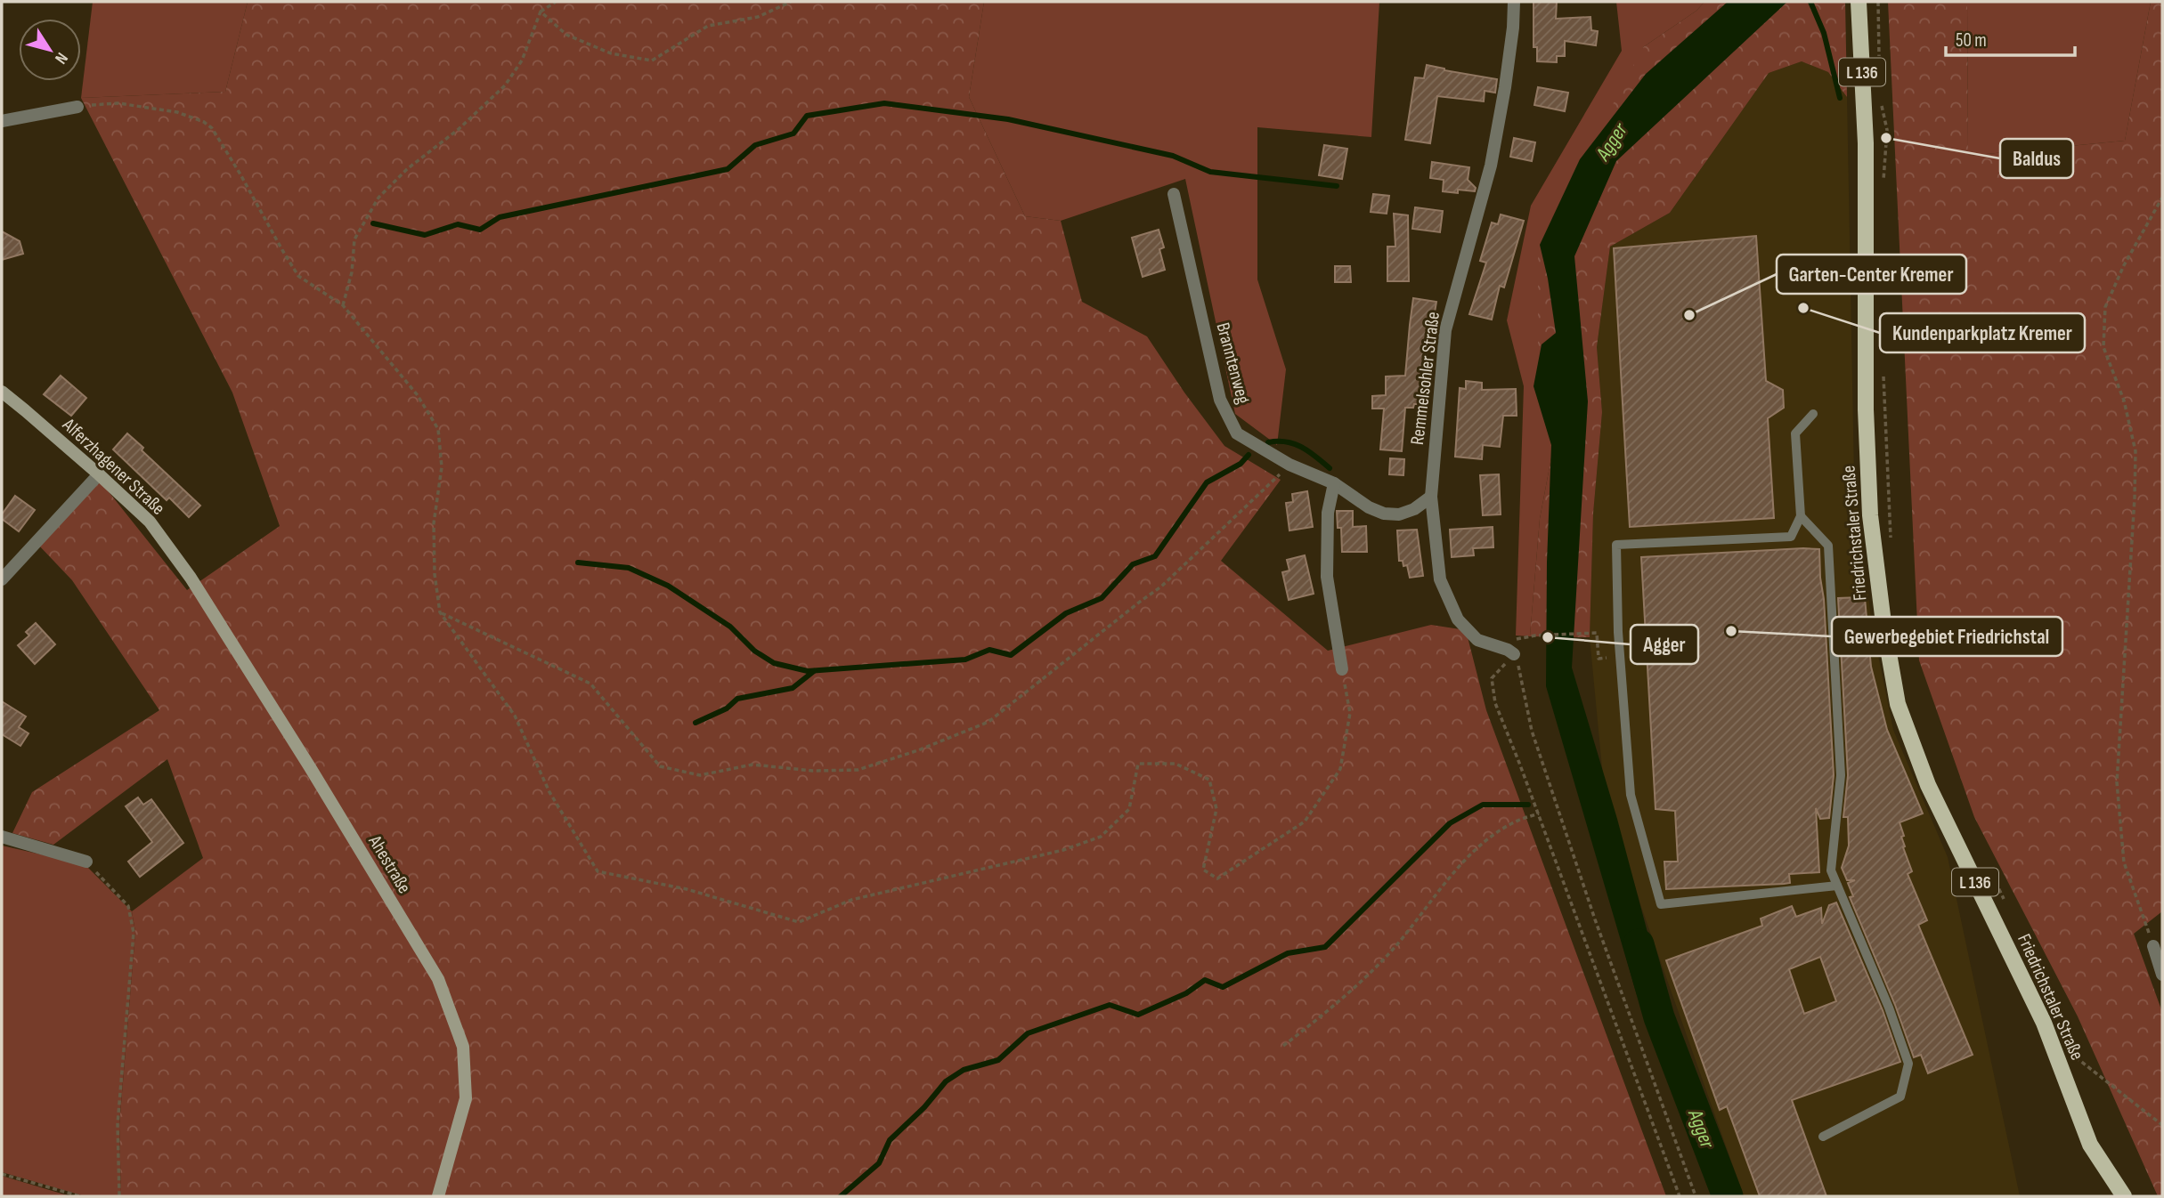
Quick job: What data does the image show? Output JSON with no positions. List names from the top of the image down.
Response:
{
  "streets": {
    "main road": [
      "L 136",
      "Alferzhagener Straße",
      "Friedrichstaler Straße",
      "Ahestraße"
    ],
    "street": ["Branntenweg", "Remmelsohler Straße"]
  },
  "crossings": [
    ["Branntenweg", "Remmelsohler Straße"],
    ["Alferzhagener Straße", "Ahestraße"]
  ],
  "water": ["Agger"],
  "places": [
    "Baldus",
    "Kundenparkplatz Kremer",
    "Garten-Center Kremer",
    "Gewerbegebiet Friedrichstal",
    "Agger"
  ],
  "scale_bar": "50 m",
  "north": "bottom right"
}
